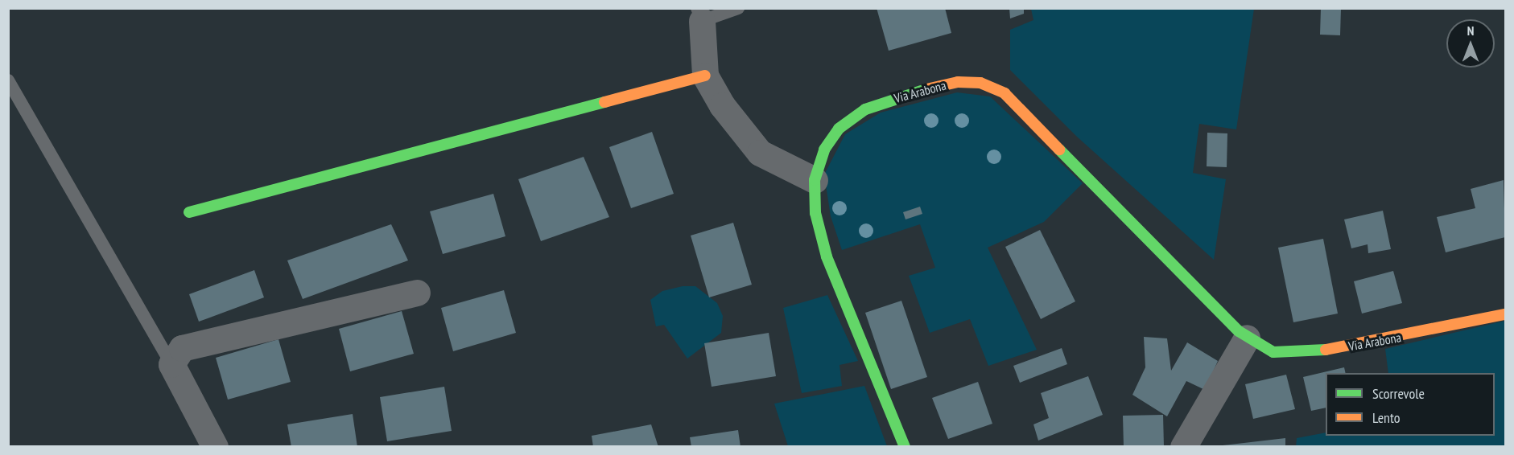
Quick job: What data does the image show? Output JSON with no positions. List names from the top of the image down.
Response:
{
  "streets": {
    "main road": ["Via Arabona"]
  },
  "legend": ["Scorrevole", "Lento"],
  "north": "top"
}
